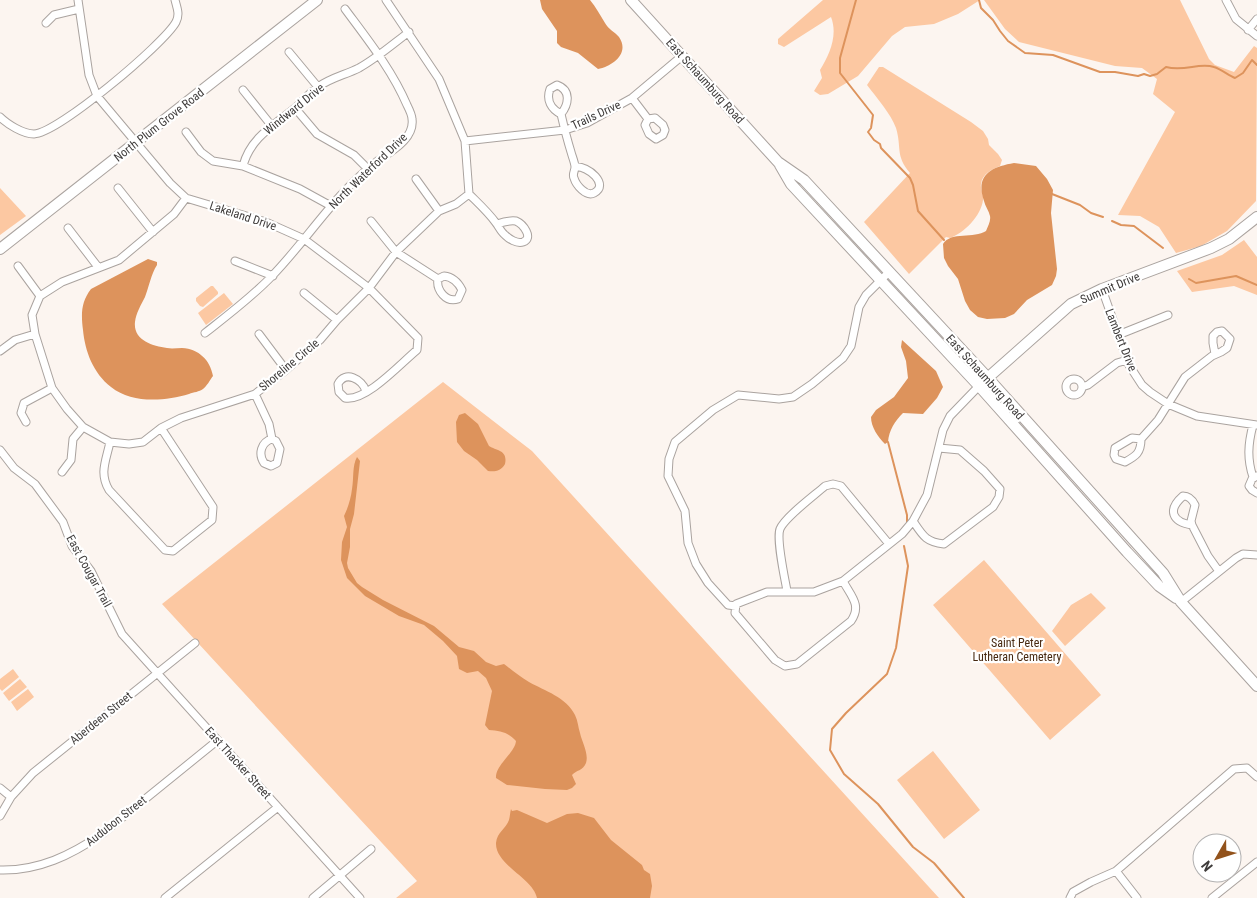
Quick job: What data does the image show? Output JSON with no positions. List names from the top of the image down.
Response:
{
  "streets": {
    "main road": ["East Schaumburg Road", "North Plum Grove Road", "Summit Drive"],
    "street": [
      "Windward Drive",
      "Trails Drive",
      "North Waterford Drive",
      "Lakeland Drive",
      "Lambert Drive",
      "Shoreline Circle",
      "East Cougar Trail",
      "Aberdeen Street",
      "East Thacker Street",
      "Audubon Street"
    ]
  },
  "crossings": [
    ["East Schaumburg Road", "Trails Drive"],
    ["East Schaumburg Road", "Summit Drive"],
    ["Windward Drive", "North Waterford Drive"],
    ["North Plum Grove Road", "Lakeland Drive"],
    ["North Waterford Drive", "Lakeland Drive"],
    ["Lakeland Drive", "Shoreline Circle"],
    ["Summit Drive", "Lambert Drive"],
    ["East Cougar Trail", "East Thacker Street"],
    ["Aberdeen Street", "East Thacker Street"],
    ["East Thacker Street", "Audubon Street"]
  ],
  "parks": ["Saint Peter Lutheran Cemetery"],
  "north": "bottom left"
}
